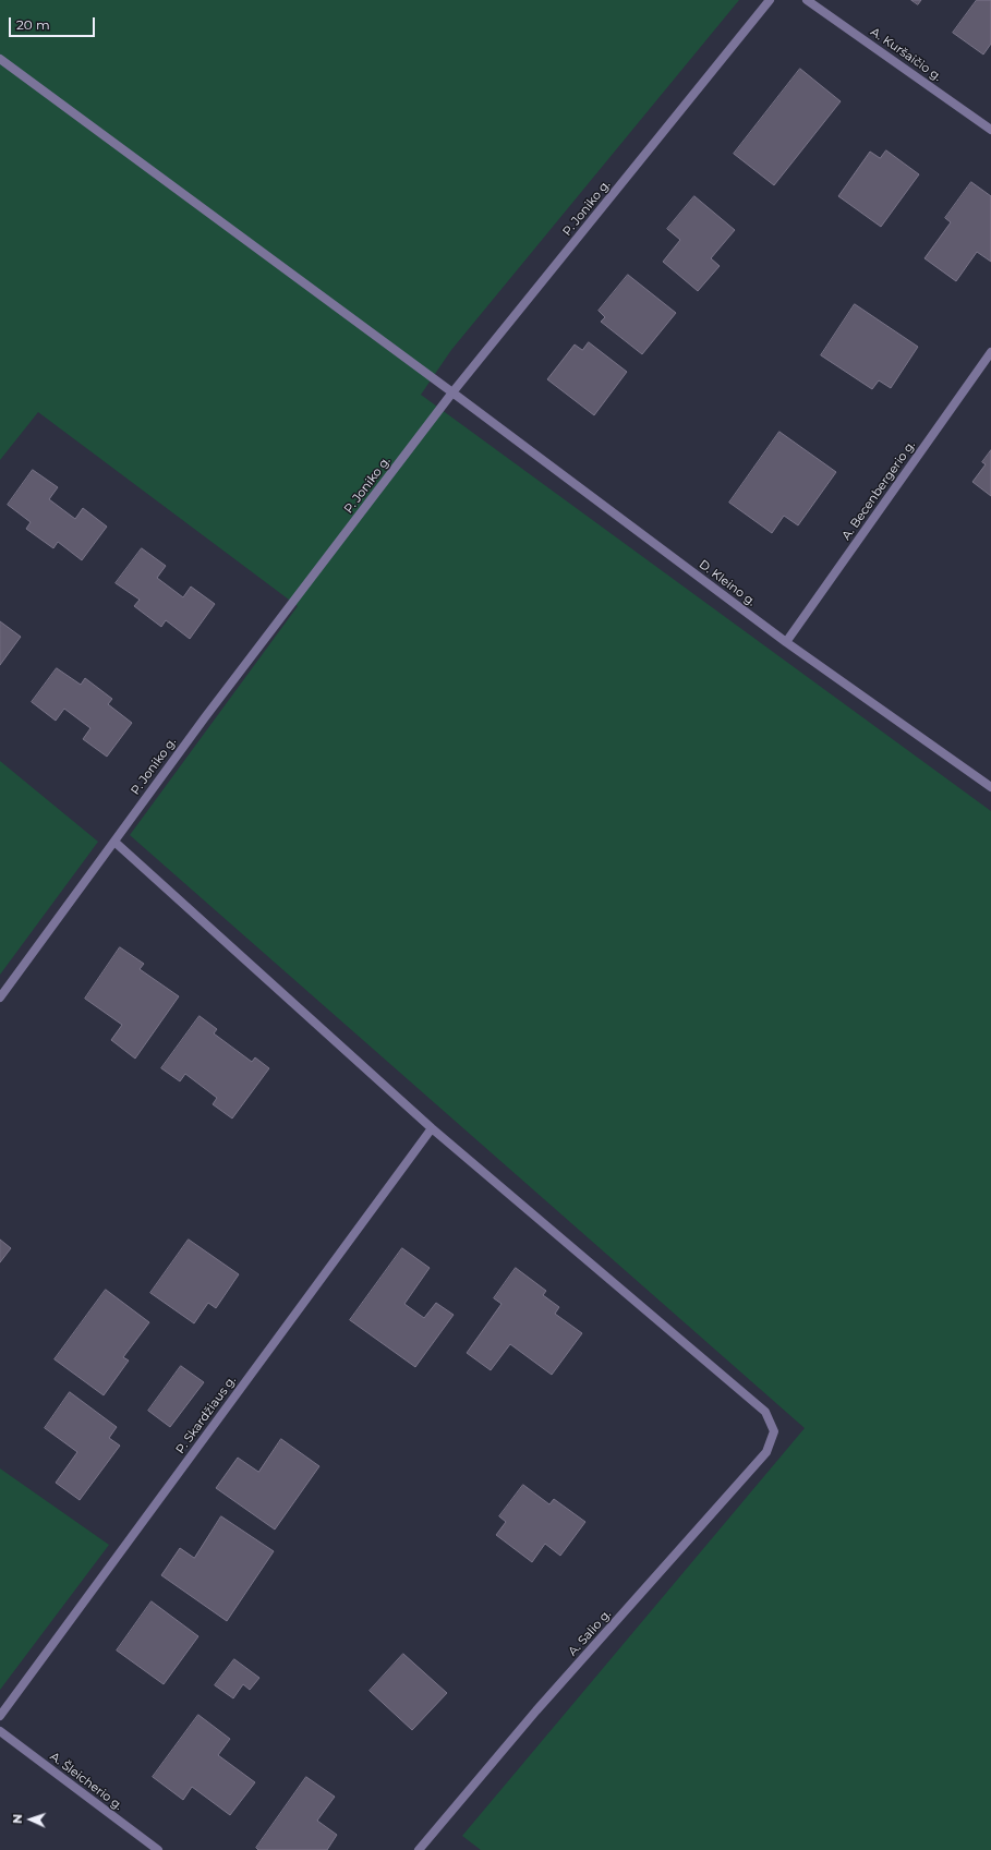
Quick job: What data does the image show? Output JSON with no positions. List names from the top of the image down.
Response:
{
  "streets": {
    "street": [
      "A. Kuršaičio g.",
      "P. Joniko g.",
      "A. Becenbergerio g.",
      "D. Kleino g.",
      "P. Skardžiaus g.",
      "A. Salio g.",
      "A. Šleicherio g."
    ]
  },
  "crossings": [
    ["P. Joniko g.", "D. Kleino g."],
    ["A. Becenbergerio g.", "D. Kleino g."],
    ["P. Skardžiaus g.", "A. Salio g."]
  ],
  "scale_bar": "20 m",
  "north": "left"
}
